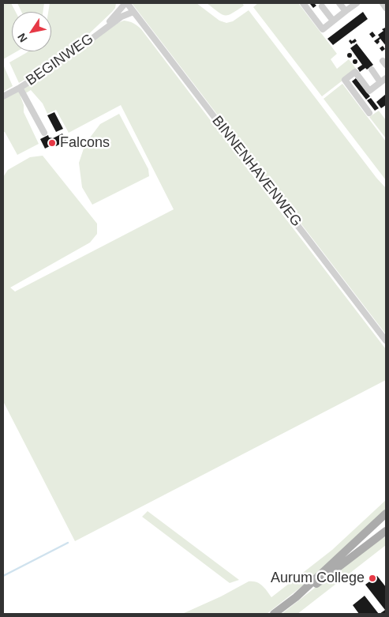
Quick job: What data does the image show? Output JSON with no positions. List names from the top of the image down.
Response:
{
  "streets": {
    "street": ["BEGINWEG", "BINNENHAVENWEG"]
  },
  "crossings": [
    ["BEGINWEG", "BINNENHAVENWEG"]
  ],
  "places": ["Falcons", "Aurum College"],
  "north": "bottom left"
}
